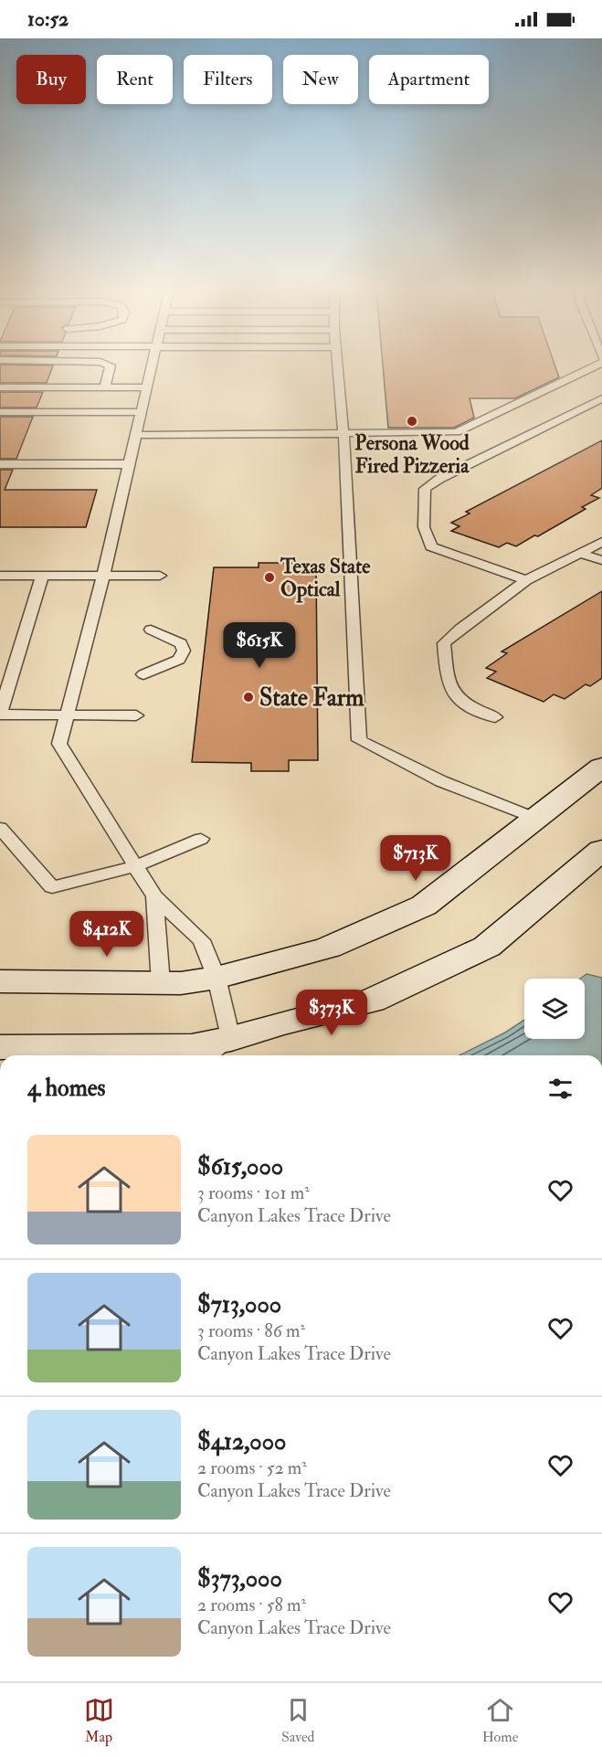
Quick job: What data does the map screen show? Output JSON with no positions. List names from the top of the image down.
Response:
{
  "places": ["Persona Wood Fired Pizzeria", "Texas State Optical", "State Farm"],
  "page": {
    "status": "10:52",
    "chip": [
      "Buy",
      "Rent",
      "Filters",
      "New",
      "Apartment"
    ],
    "price": [
      "$615K",
      "$713K",
      "$412K",
      "$373K"
    ],
    "heading": "4 homes",
    "list": [
      {
        "name": "$615,000",
        "note": "3 rooms · 101 m² · Canyon Lakes Trace Drive"
      },
      {
        "name": "$713,000",
        "note": "3 rooms · 86 m² · Canyon Lakes Trace Drive"
      },
      {
        "name": "$412,000",
        "note": "2 rooms · 52 m² · Canyon Lakes Trace Drive"
      },
      {
        "name": "$373,000",
        "note": "2 rooms · 58 m² · Canyon Lakes Trace Drive"
      }
    ],
    "tabs": ["Map", "Saved", "Home"]
  }
}
